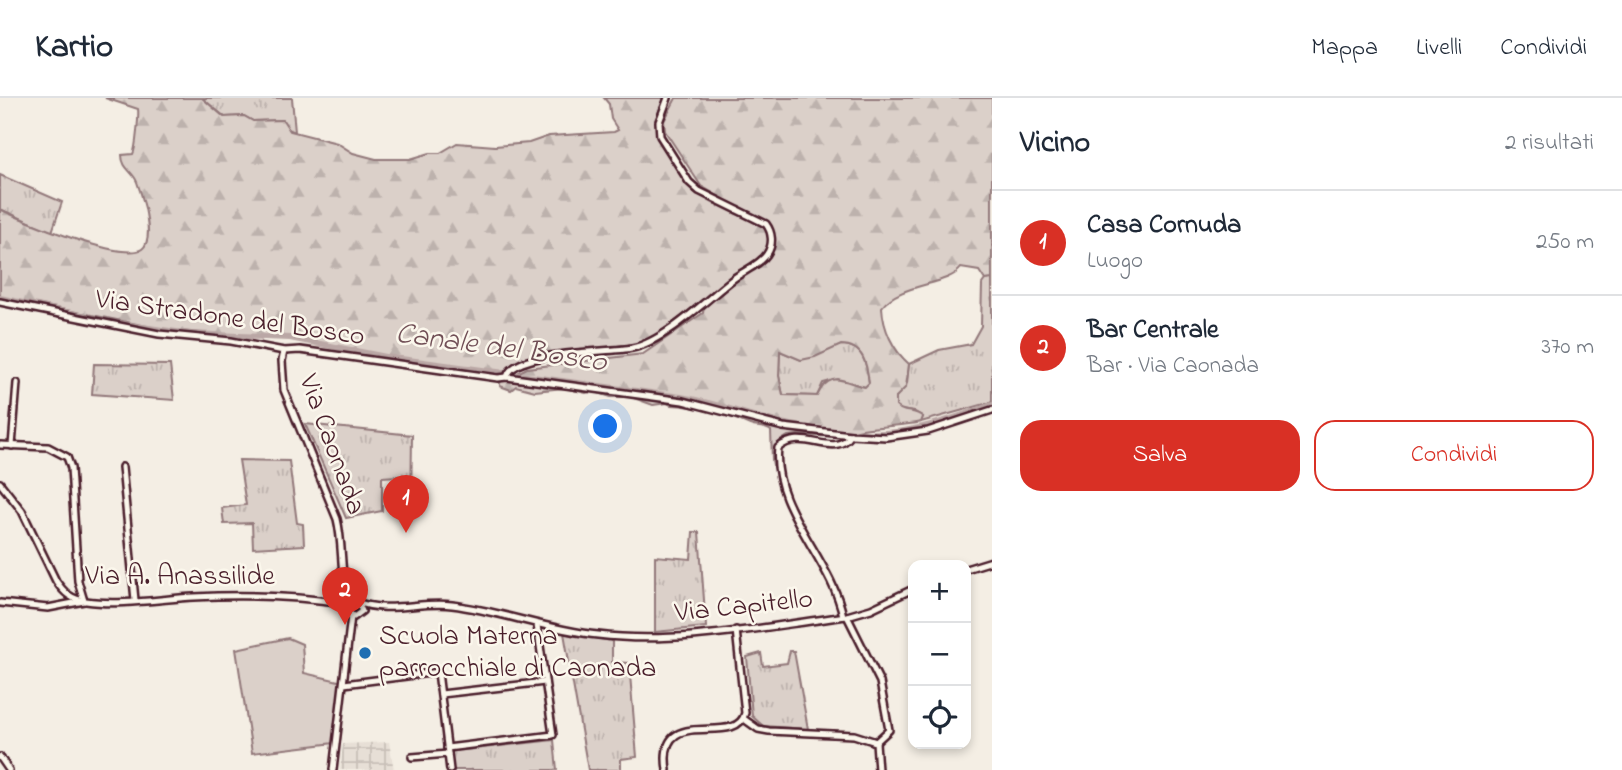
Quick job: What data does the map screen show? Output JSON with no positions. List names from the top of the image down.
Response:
{
  "streets": {
    "street": [
      "Via Stradone del Bosco",
      "Via Caonada",
      "Via A. Anassilide",
      "Via Capitello"
    ]
  },
  "crossings": [
    ["Via Stradone del Bosco", "Via Caonada"],
    ["Via Caonada", "Via A. Anassilide"],
    ["Via Caonada", "Via Capitello"]
  ],
  "water": ["Canale del Bosco"],
  "places": ["Scuola Materna parrocchiale di Caonada"],
  "page": {
    "header": "Kartio",
    "nav": ["Mappa", "Livelli", "Condividi"],
    "heading": ["Vicino", "2 risultati"],
    "list": [
      {
        "mark": "1",
        "name": "Casa Cornuda",
        "note": "Luogo",
        "value": "250 m"
      },
      {
        "mark": "2",
        "name": "Bar Centrale",
        "note": "Bar · Via Caonada",
        "value": "370 m"
      }
    ],
    "buttons": ["Salva", "Condividi"],
    "pins": ["1", "2"],
    "map_buttons": ["+", "−"]
  }
}
